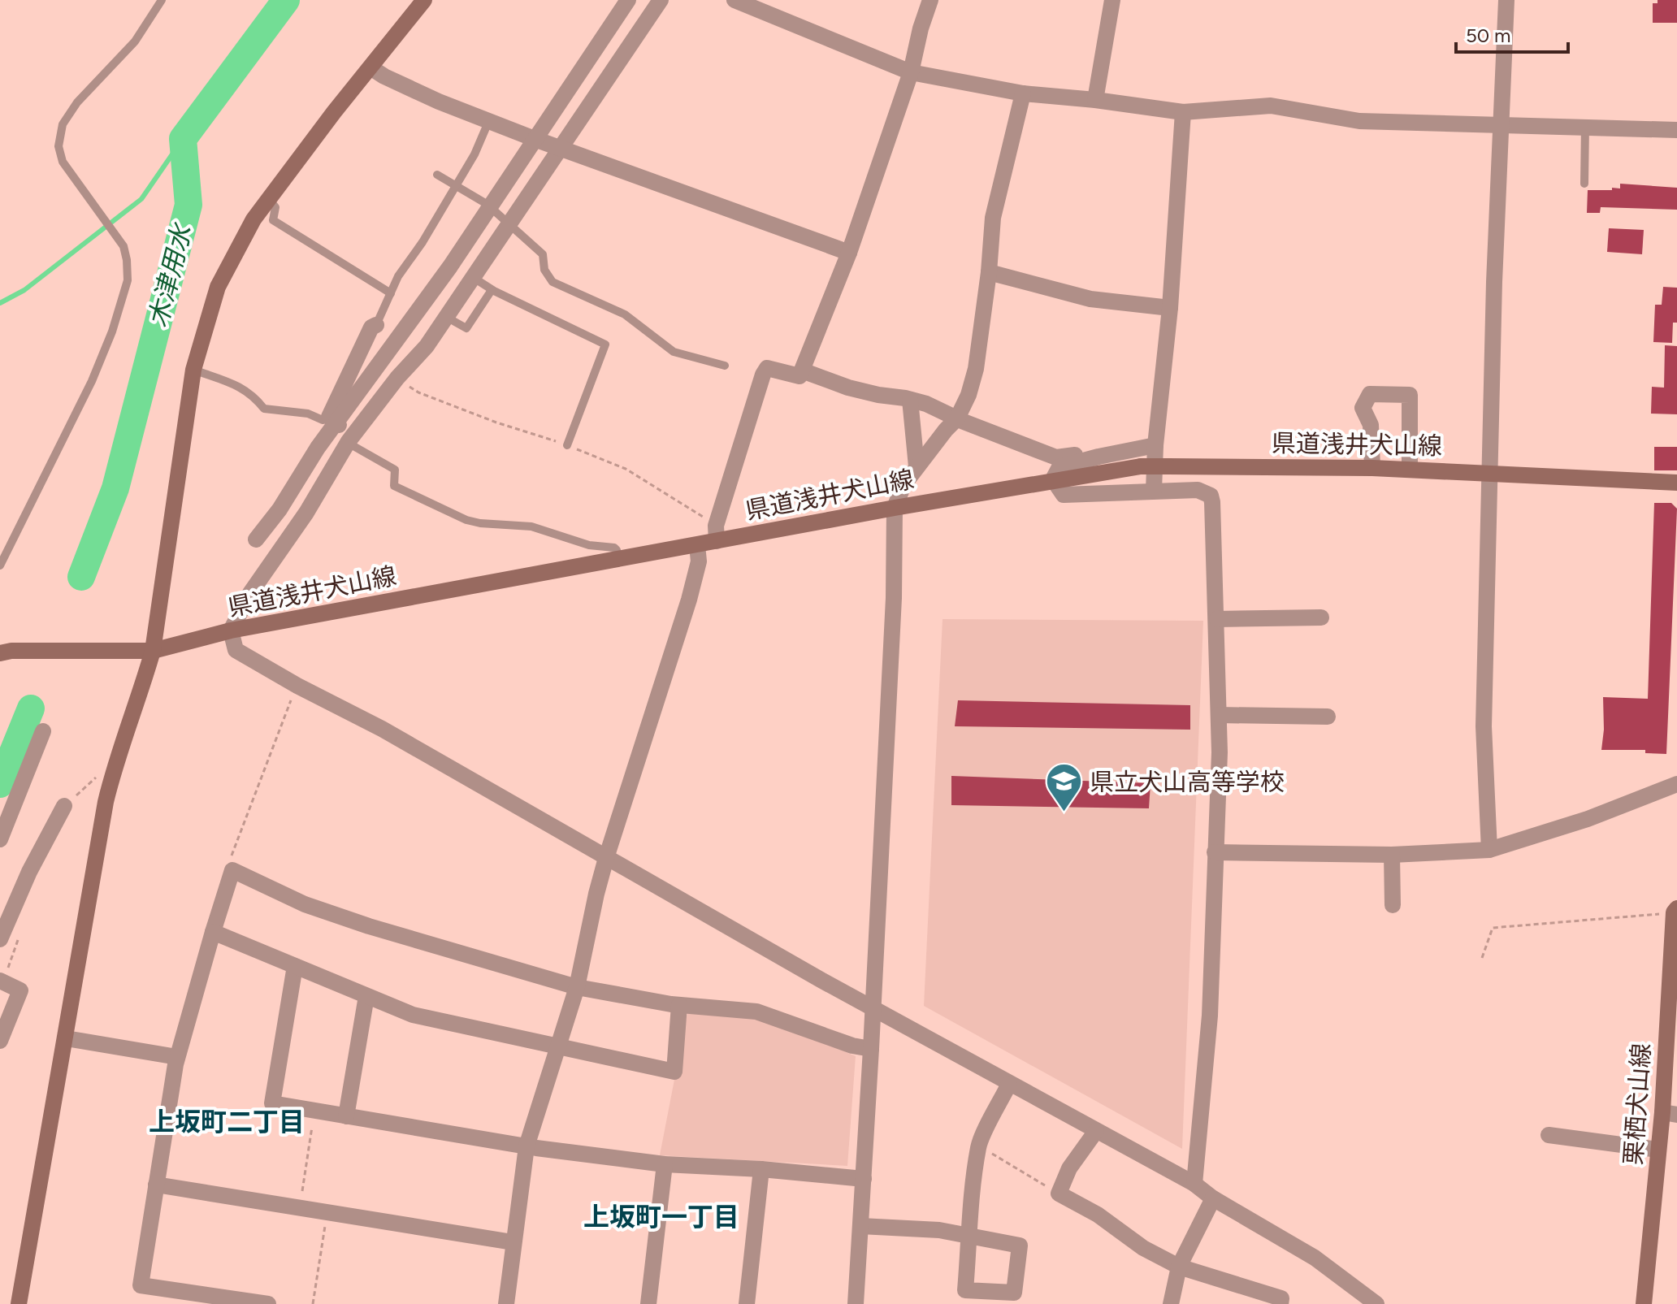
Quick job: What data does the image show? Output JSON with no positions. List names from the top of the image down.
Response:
{
  "streets": {
    "main road": ["県道浅井犬山線", "栗栖犬山線"]
  },
  "districts": ["上坂町二丁目", "上坂町一丁目"],
  "water": ["木津用水"],
  "places": {
    "school or university": ["県立犬山高等学校"]
  },
  "scale_bar": "50 m"
}
